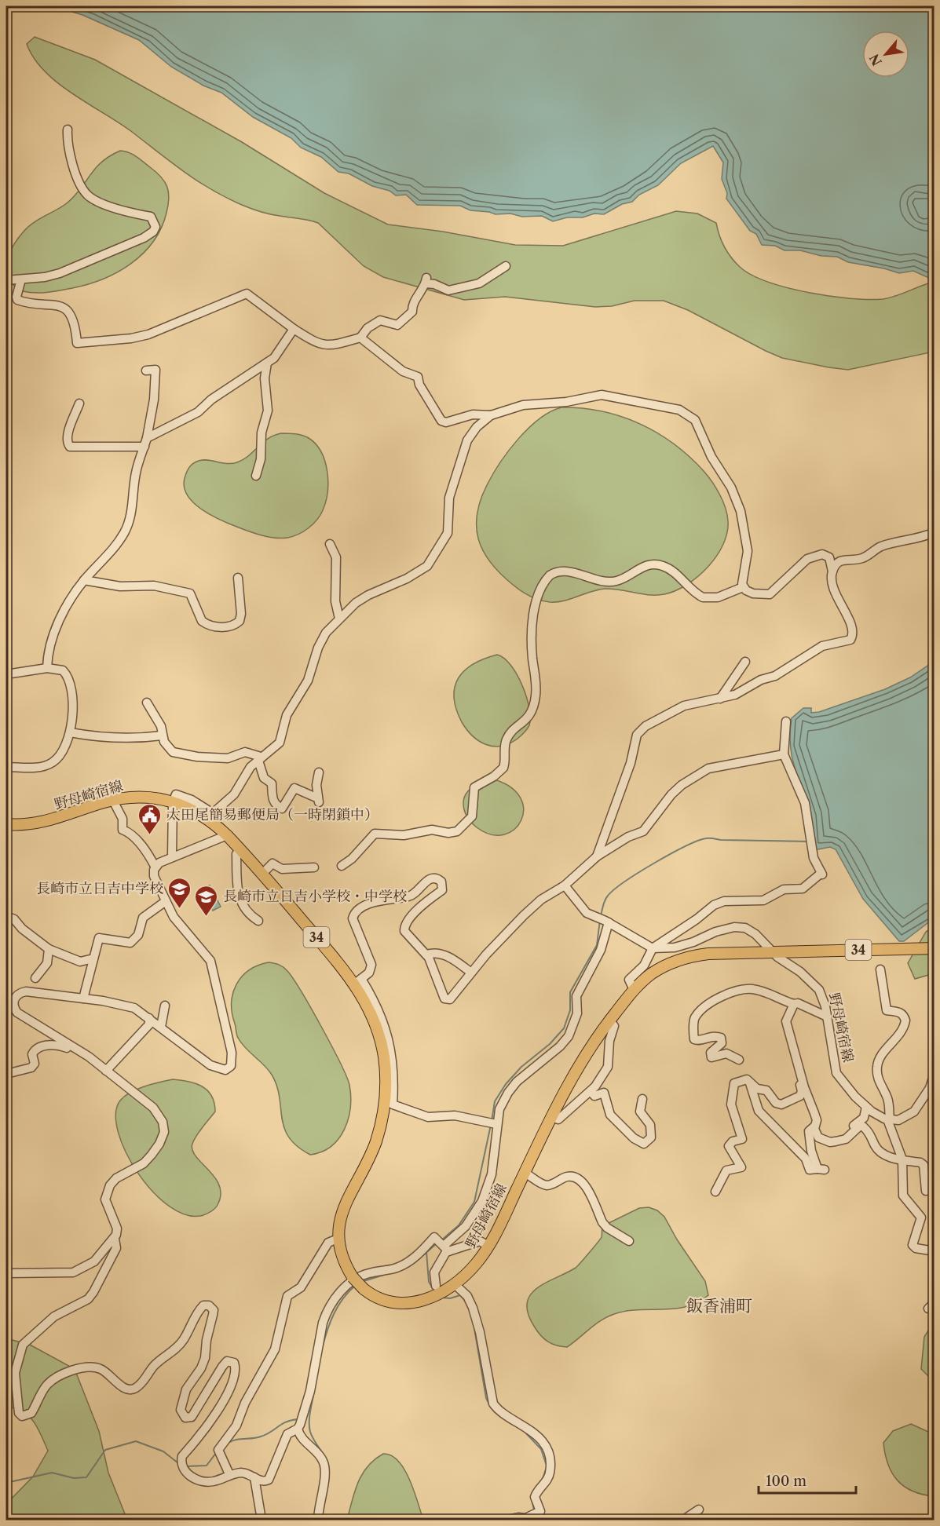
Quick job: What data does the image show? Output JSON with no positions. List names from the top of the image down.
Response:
{
  "streets": {
    "main road": ["野母崎宿線", "34"]
  },
  "districts": ["飯香浦町"],
  "places": {
    "public building": ["太田尾簡易郵便局（一時閉鎖中）"],
    "school or university": ["長崎市立日吉中学校", "長崎市立日吉小学校・中学校"]
  },
  "scale_bar": "100 m",
  "north": "bottom left"
}
